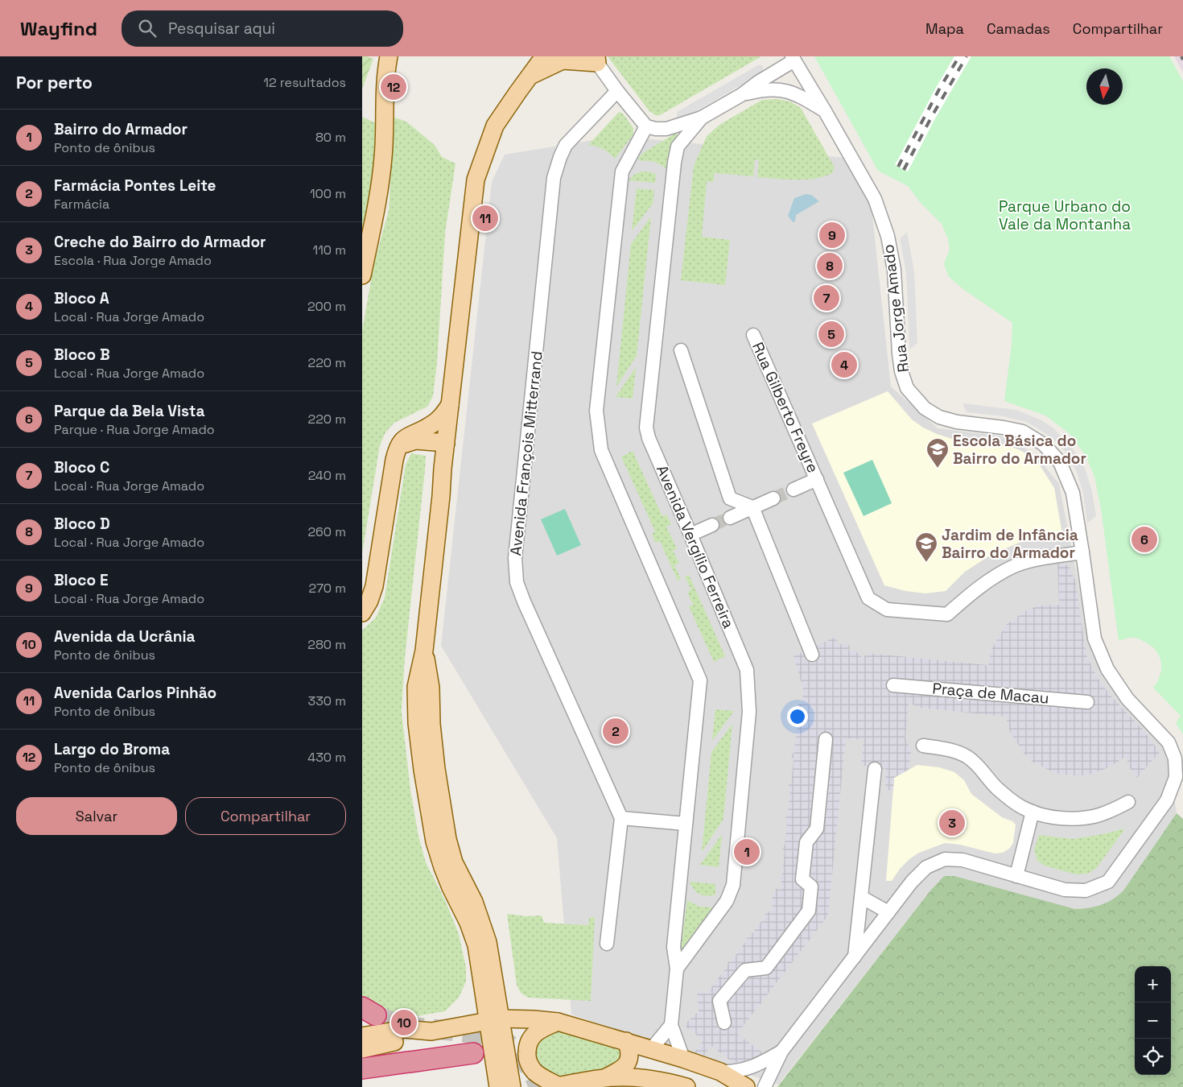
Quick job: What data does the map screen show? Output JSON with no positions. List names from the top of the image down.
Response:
{
  "streets": {
    "street": [
      "Rua Jorge Amado",
      "Rua Gilberto Freyre",
      "Avenida François Mitterrand",
      "Avenida Vergílio Ferreira",
      "Praça de Macau"
    ]
  },
  "crossings": [
    ["Rua Jorge Amado", "Rua Gilberto Freyre"],
    ["Rua Jorge Amado", "Avenida Vergílio Ferreira"]
  ],
  "parks": ["Parque Urbano do Vale da Montanha"],
  "places": {
    "school or university": ["Escola Básica do Bairro do Armador", "Jardim de Infância Bairro do Armador"]
  },
  "north": "bottom",
  "page": {
    "header": "Wayfind",
    "search": "Pesquisar aqui",
    "nav": ["Mapa", "Camadas", "Compartilhar"],
    "heading": ["Por perto", "12 resultados"],
    "pins": [
      "12",
      "11",
      "9",
      "8",
      "7",
      "5",
      "4",
      "6",
      "2",
      "3",
      "1",
      "10"
    ],
    "list": [
      {
        "mark": "1",
        "name": "Bairro do Armador",
        "note": "Ponto de ônibus",
        "value": "80 m"
      },
      {
        "mark": "2",
        "name": "Farmácia Pontes Leite",
        "note": "Farmácia",
        "value": "100 m"
      },
      {
        "mark": "3",
        "name": "Creche do Bairro do Armador",
        "note": "Escola · Rua Jorge Amado",
        "value": "110 m"
      },
      {
        "mark": "4",
        "name": "Bloco A",
        "note": "Local · Rua Jorge Amado",
        "value": "200 m"
      },
      {
        "mark": "5",
        "name": "Bloco B",
        "note": "Local · Rua Jorge Amado",
        "value": "220 m"
      },
      {
        "mark": "6",
        "name": "Parque da Bela Vista",
        "note": "Parque · Rua Jorge Amado",
        "value": "220 m"
      },
      {
        "mark": "7",
        "name": "Bloco C",
        "note": "Local · Rua Jorge Amado",
        "value": "240 m"
      },
      {
        "mark": "8",
        "name": "Bloco D",
        "note": "Local · Rua Jorge Amado",
        "value": "260 m"
      },
      {
        "mark": "9",
        "name": "Bloco E",
        "note": "Local · Rua Jorge Amado",
        "value": "270 m"
      },
      {
        "mark": "10",
        "name": "Avenida da Ucrânia",
        "note": "Ponto de ônibus",
        "value": "280 m"
      },
      {
        "mark": "11",
        "name": "Avenida Carlos Pinhão",
        "note": "Ponto de ônibus",
        "value": "330 m"
      },
      {
        "mark": "12",
        "name": "Largo do Broma",
        "note": "Ponto de ônibus",
        "value": "430 m"
      }
    ],
    "buttons": ["Salvar", "Compartilhar"],
    "map_buttons": ["+", "−"]
  }
}
